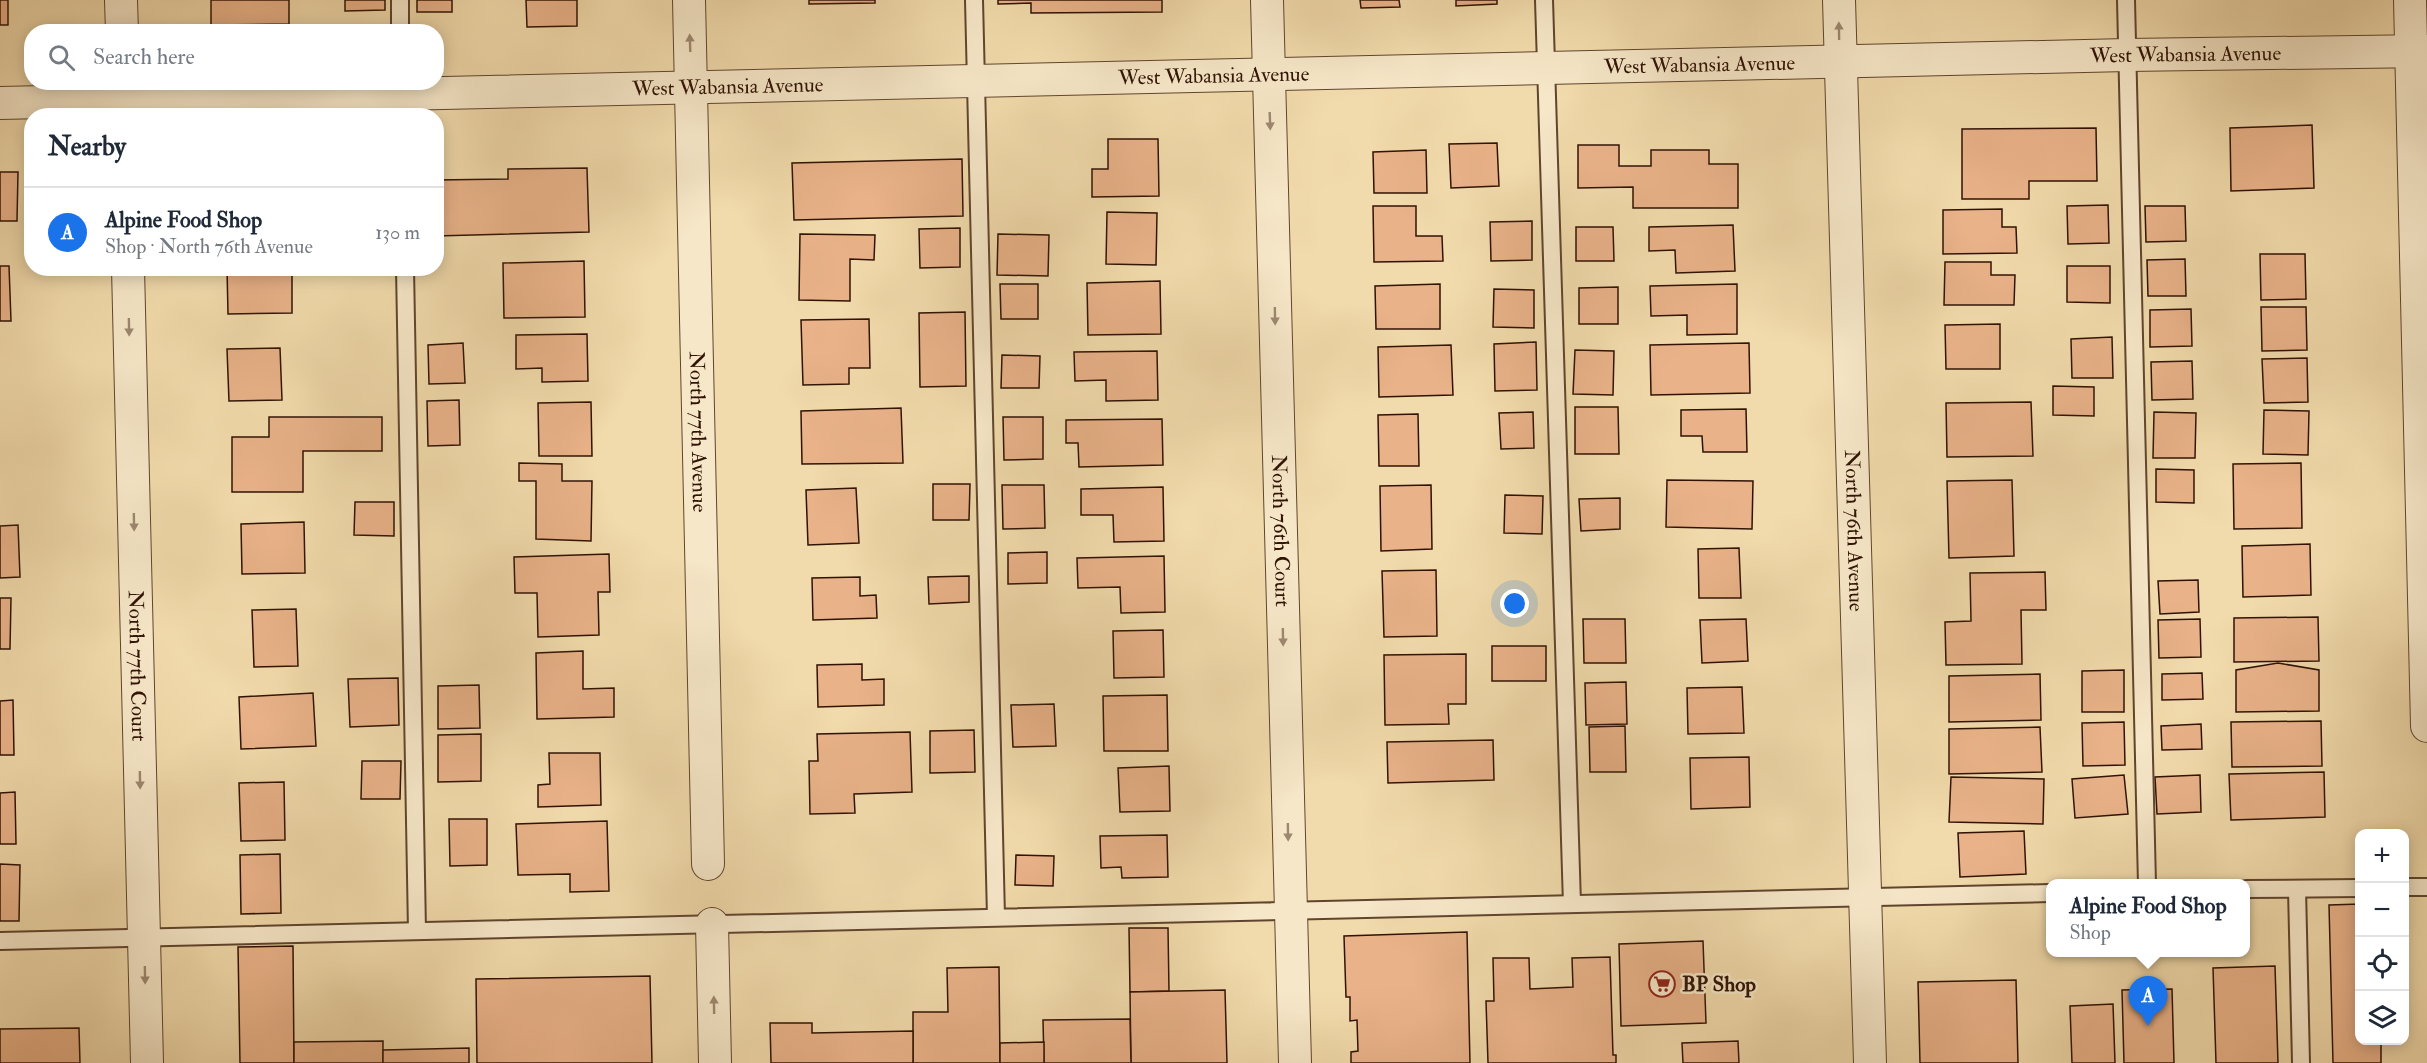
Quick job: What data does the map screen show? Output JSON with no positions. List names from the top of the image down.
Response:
{
  "streets": {
    "street": [
      "West Wabansia Avenue",
      "North 77th Avenue",
      "North 76th Court",
      "North 76th Avenue",
      "North 77th Court"
    ]
  },
  "crossings": [
    ["West Wabansia Avenue", "North 77th Avenue"],
    ["West Wabansia Avenue", "North 76th Court"],
    ["West Wabansia Avenue", "North 76th Avenue"]
  ],
  "one_way": ["North 76th Court", "North 77th Court"],
  "places": {
    "supermarket": ["BP Shop"]
  },
  "page": {
    "search": "Search here",
    "heading": "Nearby",
    "list": [
      {
        "mark": "A",
        "name": "Alpine Food Shop",
        "note": "Shop · North 76th Avenue",
        "value": "130 m"
      }
    ],
    "map_buttons": ["+", "−"],
    "popup": ["Alpine Food Shop", "Shop"],
    "pins": "A"
  }
}
